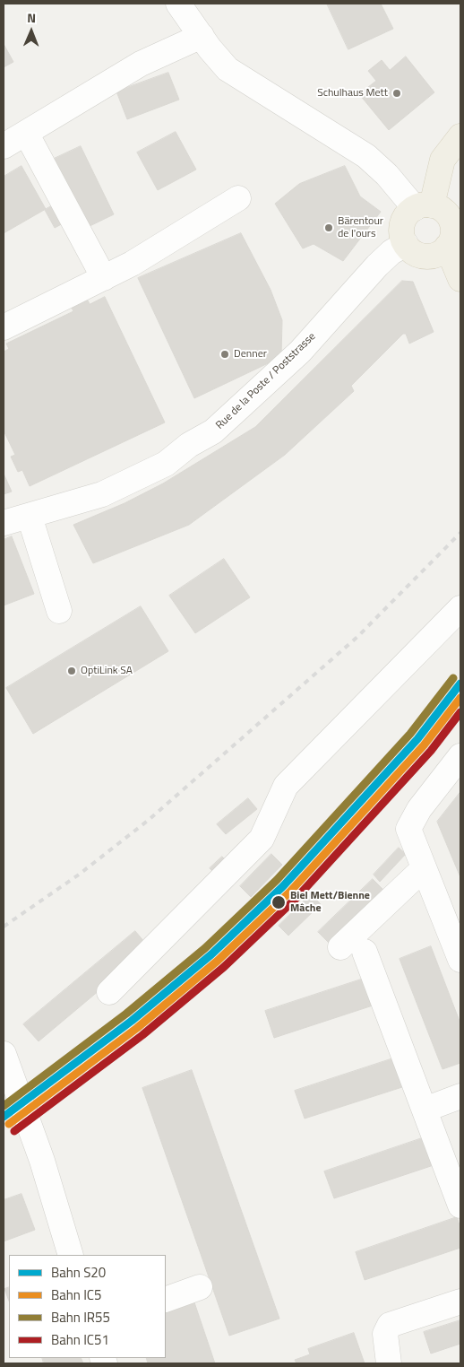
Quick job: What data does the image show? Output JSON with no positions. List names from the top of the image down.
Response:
{
  "streets": {
    "street": ["Rue de la Poste / Poststrasse"]
  },
  "places": [
    "Schulhaus Mett",
    "Bärentour de l'ours",
    "Denner",
    "OptiLink SA",
    "Biel Mett/Bienne Mâche"
  ],
  "lines": [
    "rail line IR55",
    "rail line S20",
    "rail line IC5",
    "rail line IC51"
  ],
  "legend": [
    "Bahn S20",
    "Bahn IC5",
    "Bahn IR55",
    "Bahn IC51"
  ],
  "north": "top"
}
